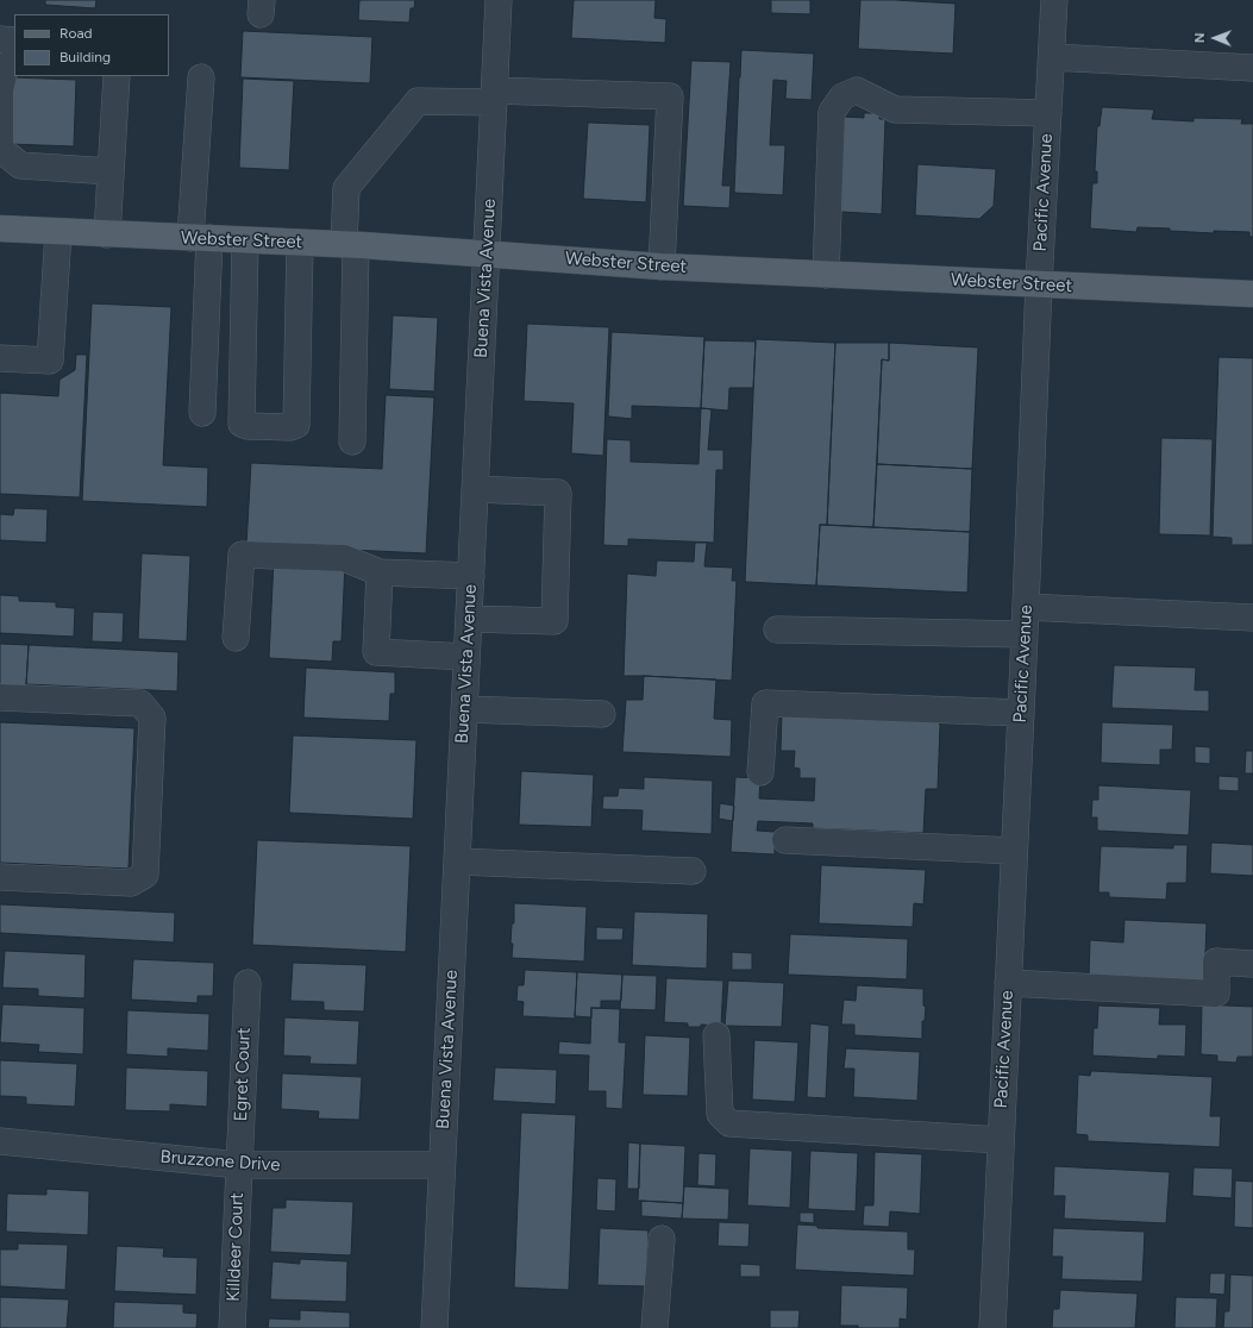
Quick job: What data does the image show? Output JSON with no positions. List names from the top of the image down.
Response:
{
  "streets": {
    "main road": ["Webster Street"],
    "street": [
      "Pacific Avenue",
      "Buena Vista Avenue",
      "Egret Court",
      "Bruzzone Drive",
      "Killdeer Court"
    ]
  },
  "crossings": [
    ["Pacific Avenue", "Webster Street"],
    ["Webster Street", "Buena Vista Avenue"],
    ["Buena Vista Avenue", "Bruzzone Drive"],
    ["Egret Court", "Bruzzone Drive"],
    ["Egret Court", "Killdeer Court"],
    ["Bruzzone Drive", "Killdeer Court"]
  ],
  "legend": ["Road", "Building"],
  "north": "left"
}
